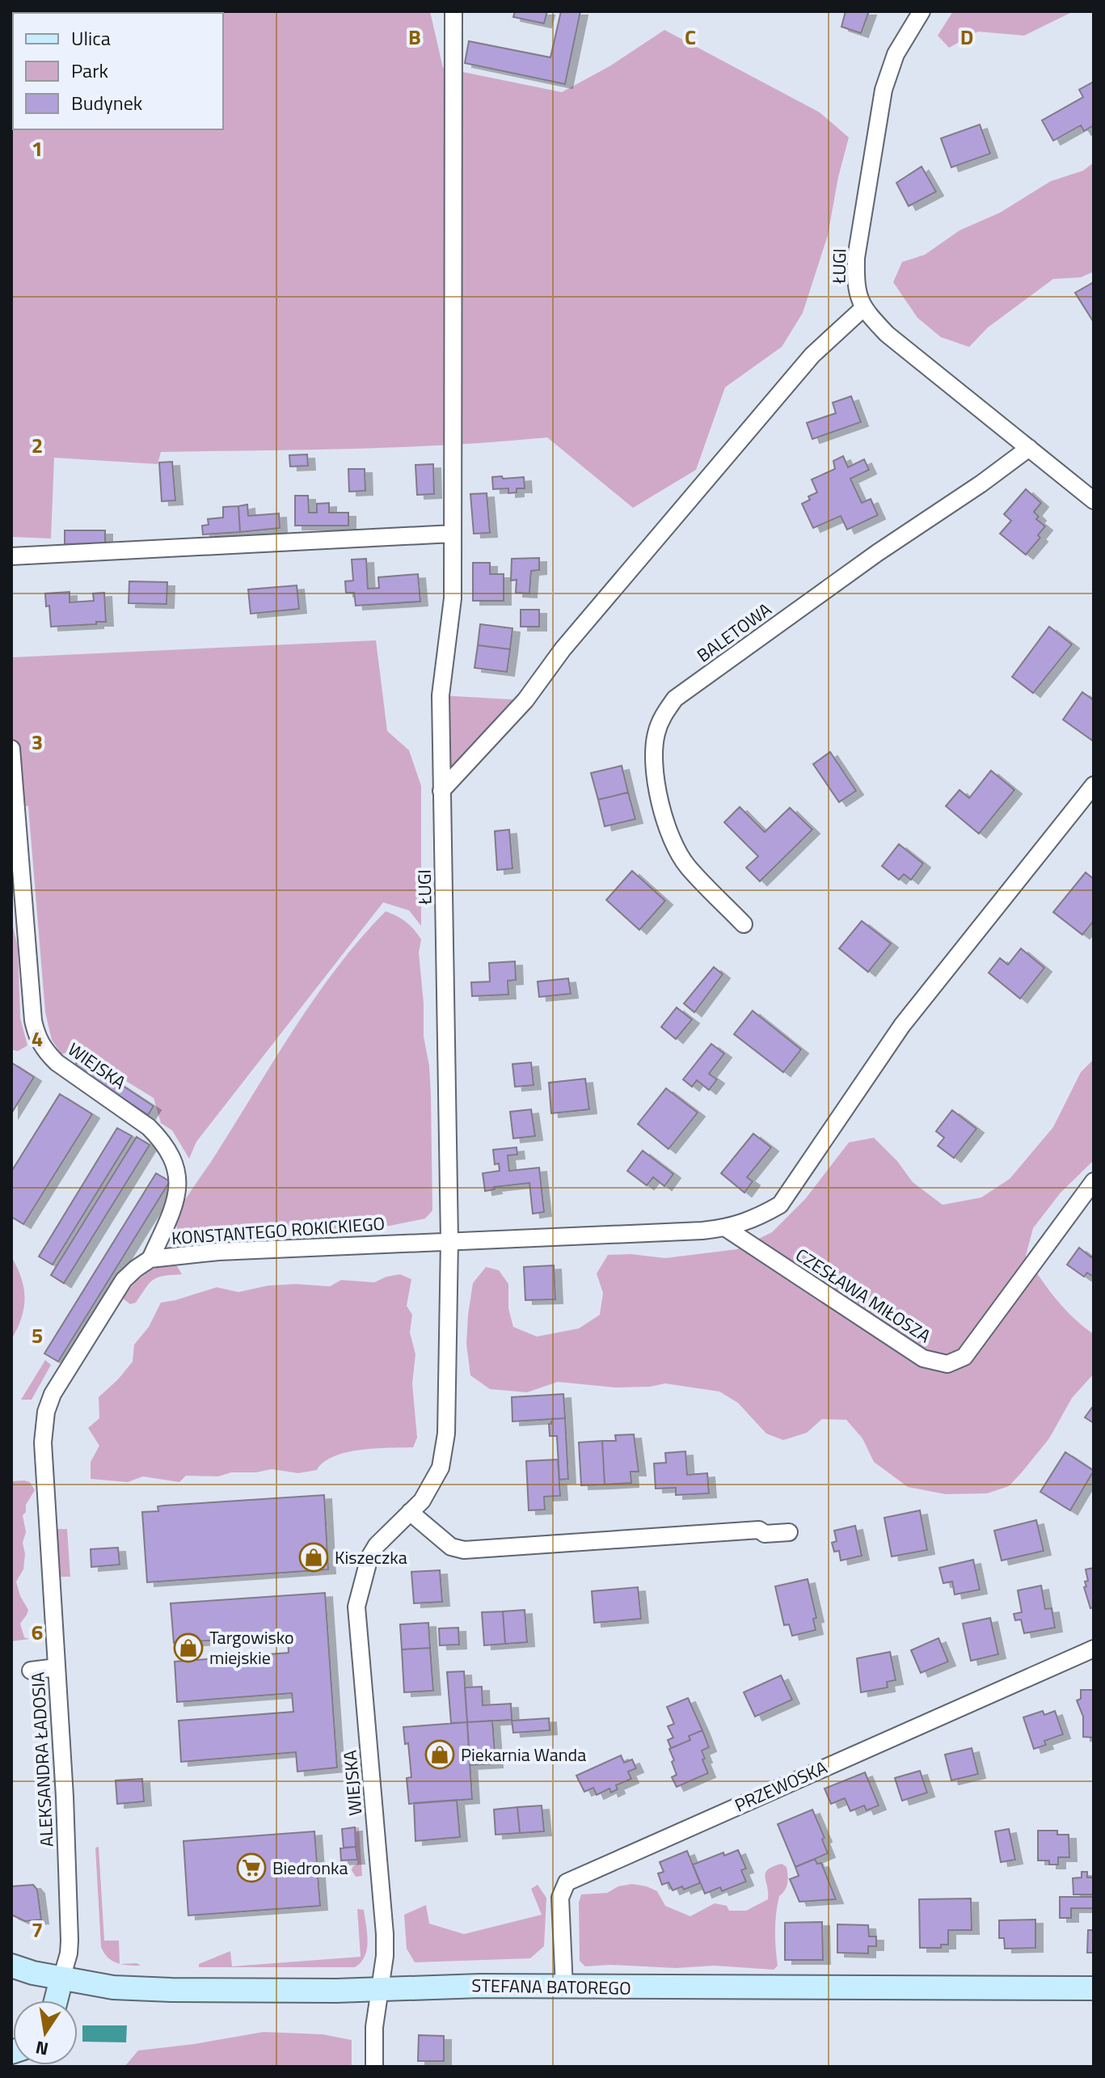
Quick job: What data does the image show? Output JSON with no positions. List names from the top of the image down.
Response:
{
  "streets": {
    "street": [
      "ŁUGI",
      "BALETOWA",
      "WIEJSKA",
      "KONSTANTEGO ROKICKIEGO",
      "CZESŁAWA MIŁOSZA",
      "ALEKSANDRA ŁADOSIA",
      "PRZEWOSKA",
      "STEFANA BATOREGO"
    ]
  },
  "crossings": [
    ["ŁUGI", "WIEJSKA"],
    ["ŁUGI", "KONSTANTEGO ROKICKIEGO"],
    ["WIEJSKA", "KONSTANTEGO ROKICKIEGO"],
    ["WIEJSKA", "STEFANA BATOREGO"],
    ["KONSTANTEGO ROKICKIEGO", "CZESŁAWA MIŁOSZA"],
    ["KONSTANTEGO ROKICKIEGO", "ALEKSANDRA ŁADOSIA"],
    ["ALEKSANDRA ŁADOSIA", "STEFANA BATOREGO"],
    ["PRZEWOSKA", "STEFANA BATOREGO"]
  ],
  "places": {
    "shop": ["Kiszeczka", "Targowisko miejskie", "Piekarnia Wanda"],
    "supermarket": ["Biedronka"]
  },
  "legend": ["Ulica", "Park", "Budynek"],
  "north": "bottom",
  "grid": {
    "columns": ["B", "C", "D"],
    "rows": [
      "1",
      "2",
      "3",
      "4",
      "5",
      "6",
      "7"
    ]
  }
}
